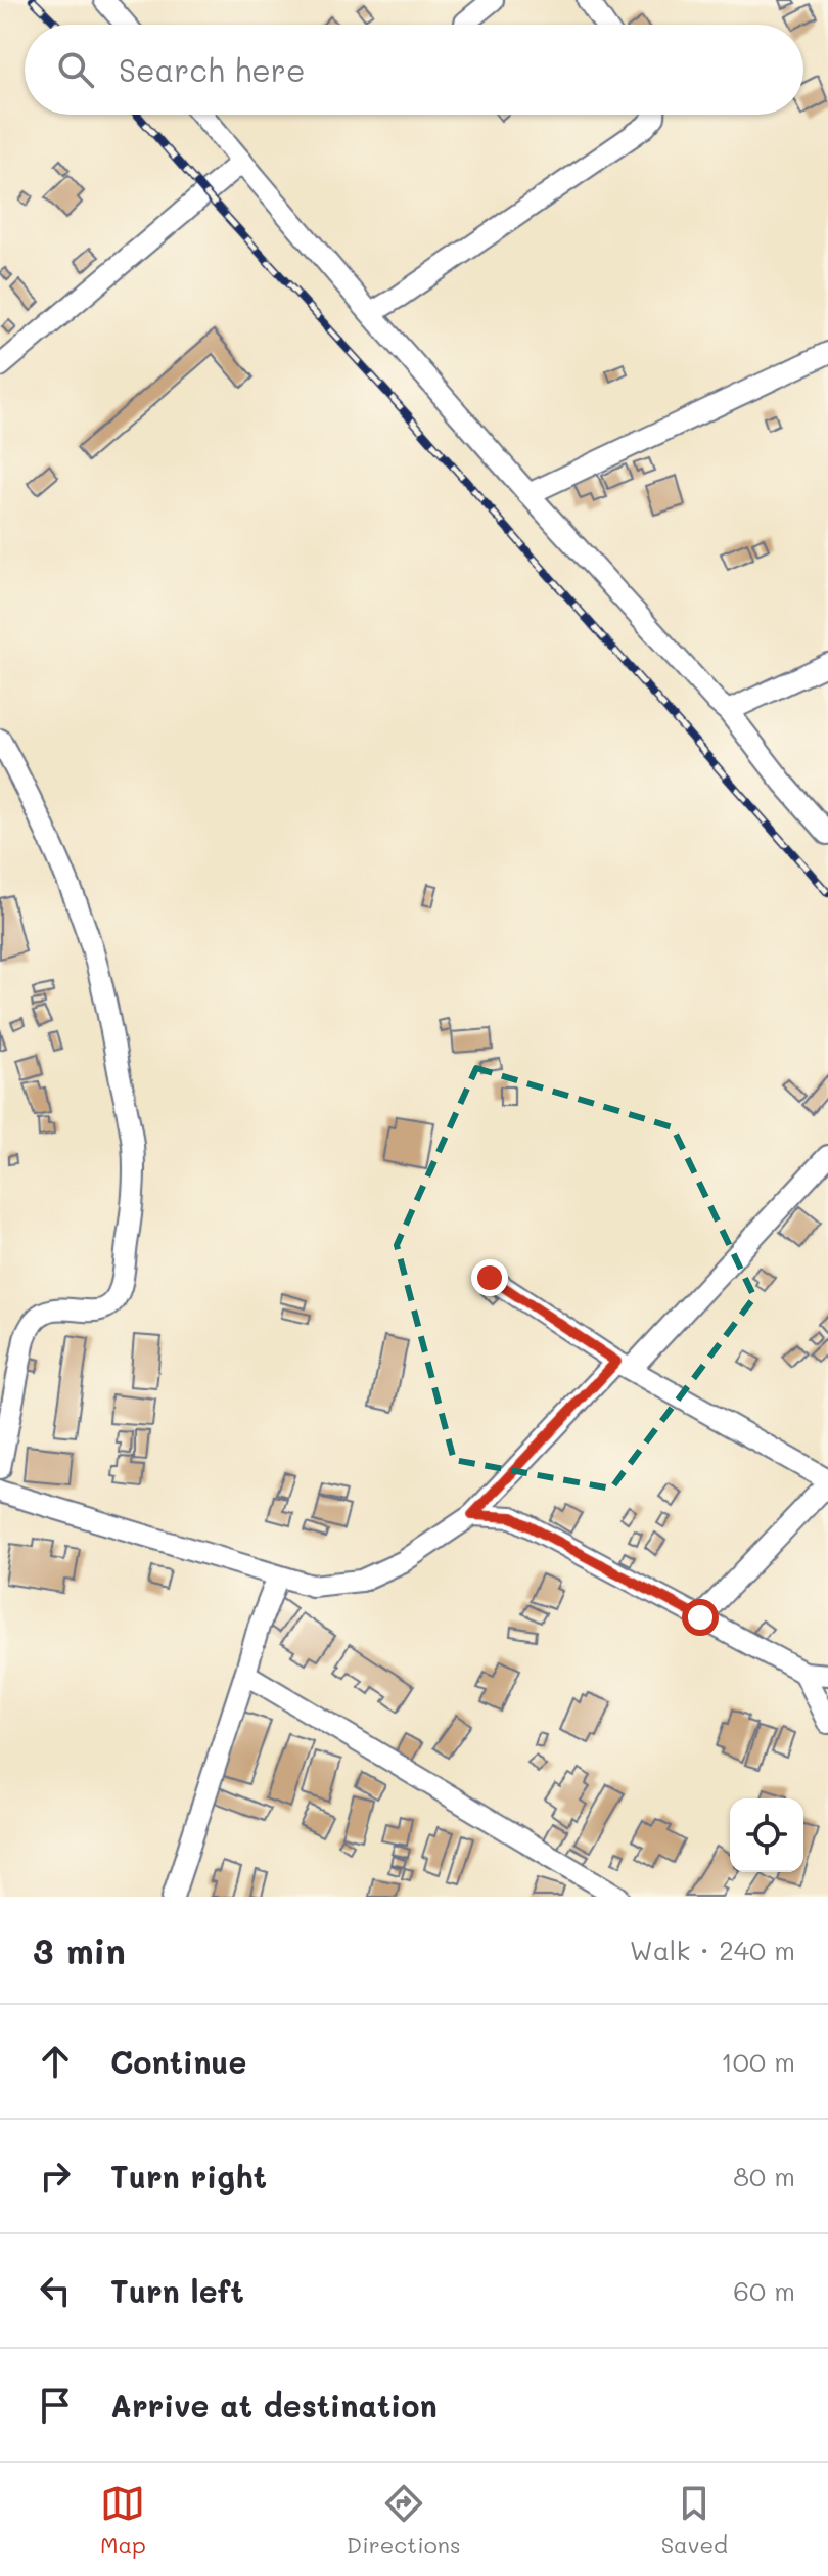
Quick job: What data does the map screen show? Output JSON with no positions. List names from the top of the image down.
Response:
{
  "page": {
    "search": "Search here",
    "heading": ["3 min", "Walk · 240 m"],
    "list": [
      ["Continue", "100 m"],
      ["Turn right", "80 m"],
      ["Turn left", "60 m"],
      "Arrive at destination"
    ],
    "nav": ["Map", "Directions", "Saved"]
  }
}
